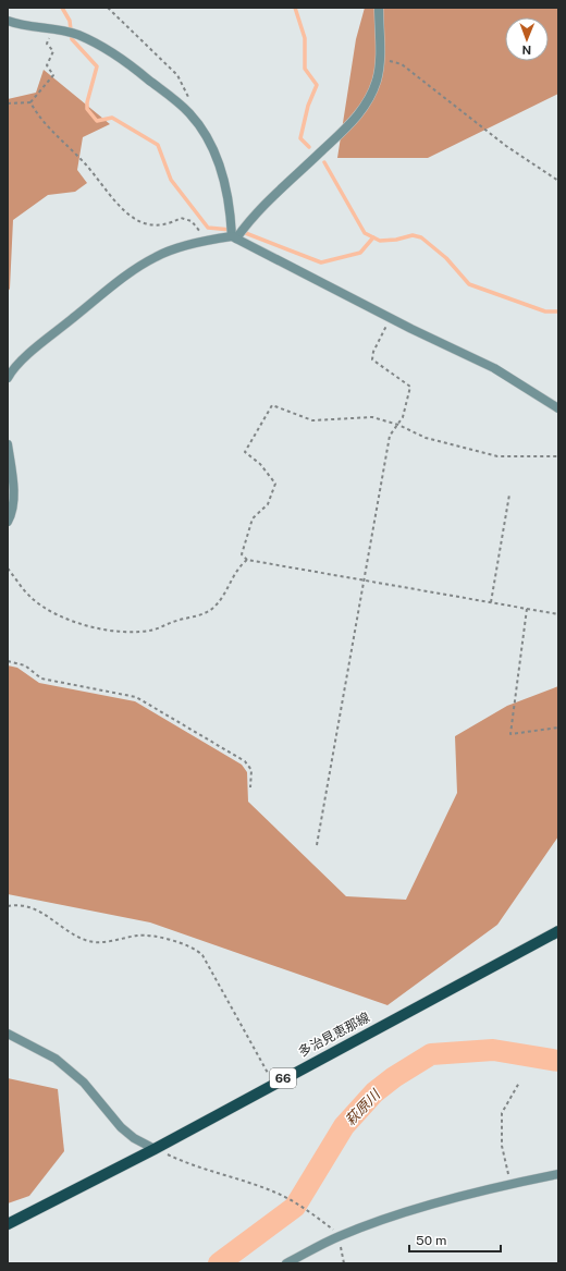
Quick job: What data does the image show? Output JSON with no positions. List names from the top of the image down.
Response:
{
  "streets": {
    "main road": ["多治見恵那線", "66"]
  },
  "water": ["萩原川"],
  "scale_bar": "50 m",
  "north": "bottom"
}
